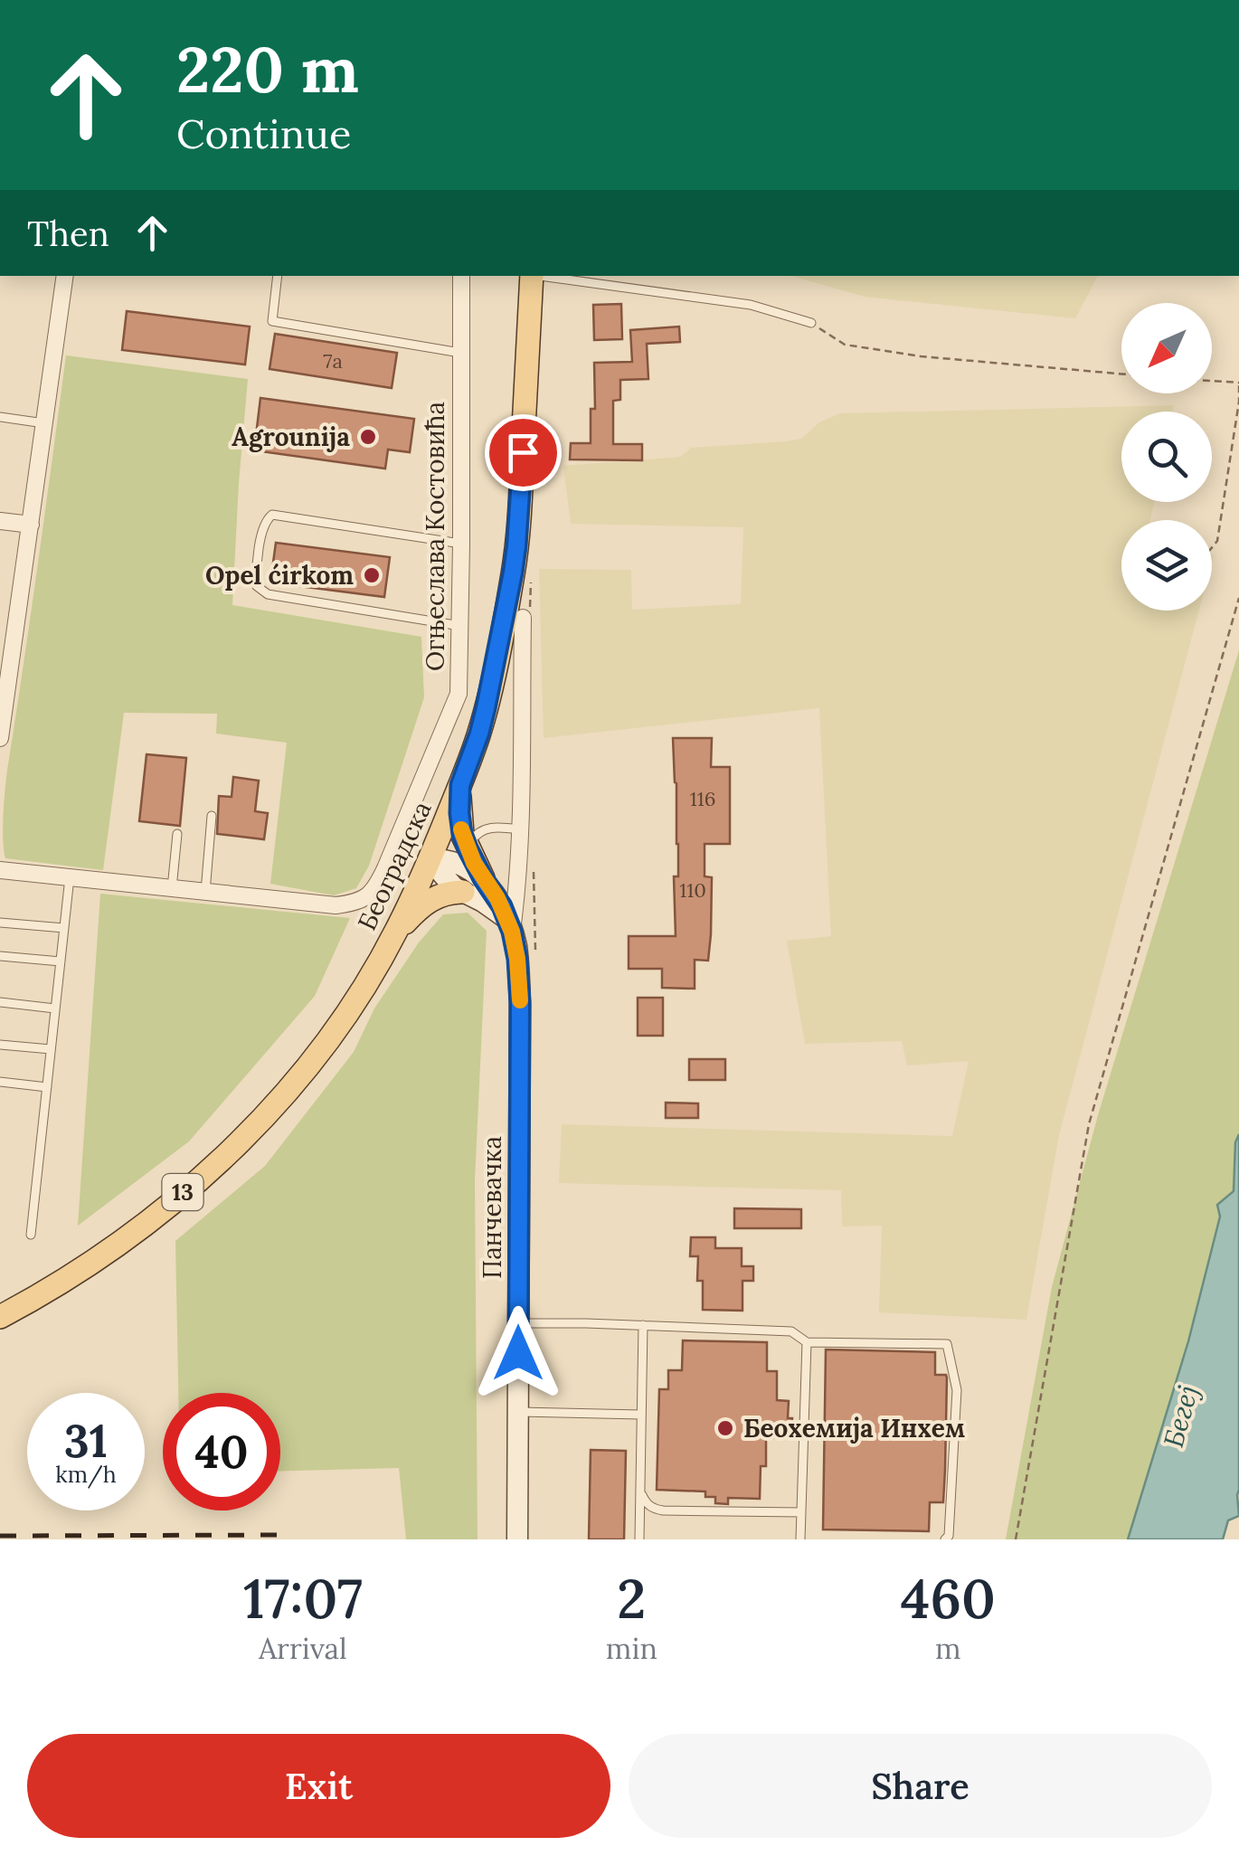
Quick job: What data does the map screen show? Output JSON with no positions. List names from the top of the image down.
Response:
{
  "streets": {
    "main road": ["Београдска", "13"],
    "street": ["Огњеслава Костовића", "Панчевачка"]
  },
  "water": ["Бегеј"],
  "places": ["Agrounija", "Opel ćirkom", "Беохемија Инхем"],
  "house_numbers": ["7a", "116", "110"],
  "north": "bottom left",
  "page": {
    "turn": ["220 m", "Continue"],
    "then": "Then",
    "speed": "31 km/h",
    "limit": "40",
    "eta": [
      "17:07",
      "Arrival",
      "2",
      "min",
      "460",
      "m"
    ],
    "buttons": ["Exit", "Share"]
  }
}
